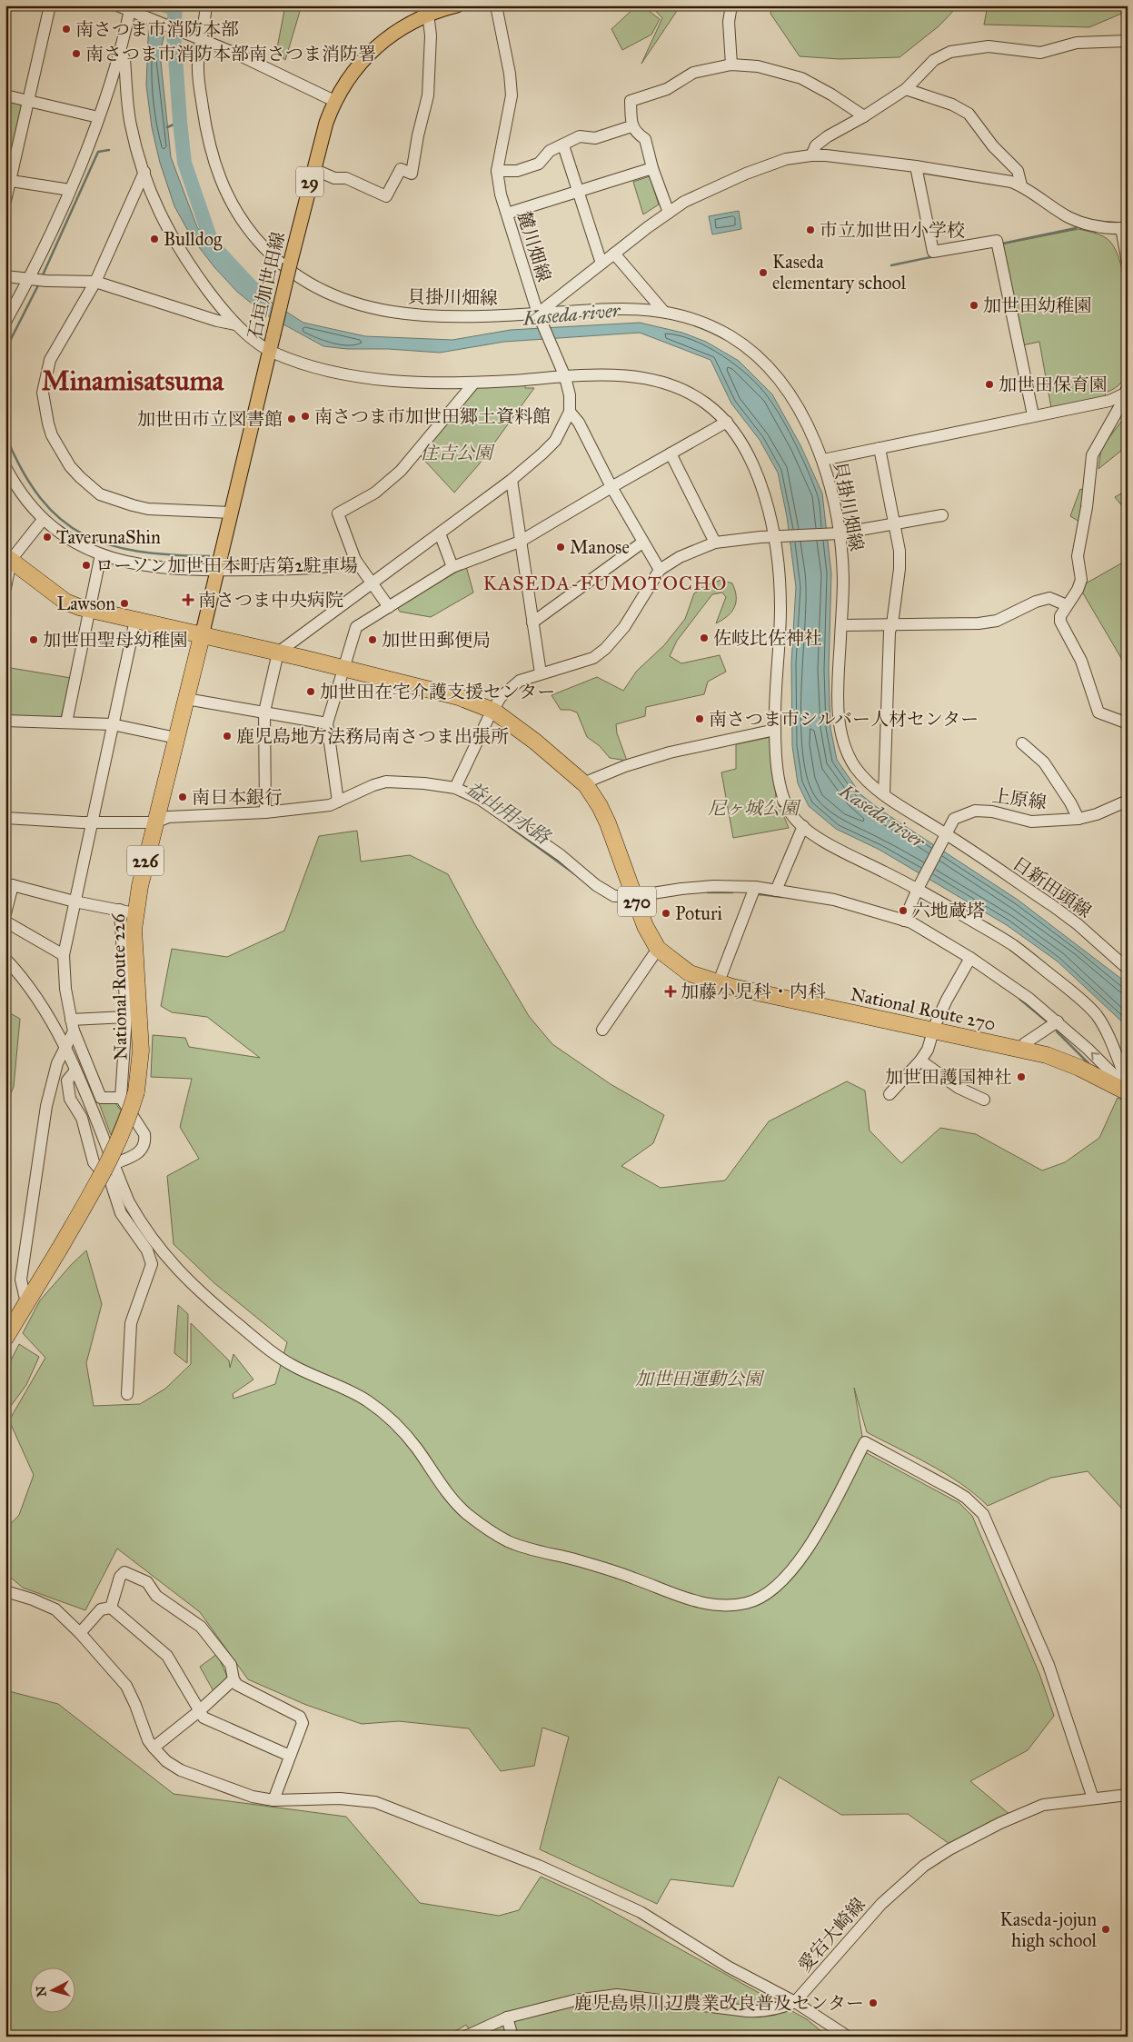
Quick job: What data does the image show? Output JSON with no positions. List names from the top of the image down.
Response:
{
  "streets": {
    "highway": [
      "226",
      "270",
      "National Route 226",
      "National Route 270"
    ],
    "main road": ["29", "石垣加世田線"],
    "street": [
      "麓川畑線",
      "貝掛川畑線",
      "上原線",
      "日新田頭線",
      "愛宕大崎線"
    ]
  },
  "crossings": [
    ["麓川畑線", "貝掛川畑線"],
    ["石垣加世田線", "National Route 226"],
    ["石垣加世田線", "National Route 270"],
    ["貝掛川畑線", "上原線"],
    ["貝掛川畑線", "日新田頭線"],
    ["上原線", "日新田頭線"],
    ["National Route 226", "National Route 270"]
  ],
  "districts": ["Minamisatsuma", "KASEDA-FUMOTOCHO"],
  "water": ["Kaseda river", "益山用水路"],
  "parks": ["住吉公園", "尼ヶ城公園", "加世田運動公園"],
  "places": {
    "other": [
      "南さつま市消防本部",
      "南さつま市消防本部南さつま消防署",
      "市立加世田小学校",
      "Bulldog",
      "Kaseda elementary school",
      "加世田幼稚園",
      "加世田保育園",
      "南さつま市加世田郷土資料館",
      "加世田市立図書館",
      "TaverunaShin",
      "Manose",
      "ローソン加世田本町店第2駐車場",
      "Lawson",
      "佐岐比佐神社",
      "加世田聖母幼稚園",
      "加世田郵便局",
      "加世田在宅介護支援センター",
      "南さつま市シルバー人材センター",
      "鹿児島地方法務局南さつま出張所",
      "南日本銀行",
      "六地蔵塔",
      "Poturi",
      "加世田護国神社",
      "Kaseda-jojun high school",
      "鹿児島県川辺農業改良普及センター"
    ],
    "health": ["南さつま中央病院", "加藤小児科・内科"]
  },
  "north": "left"
}
